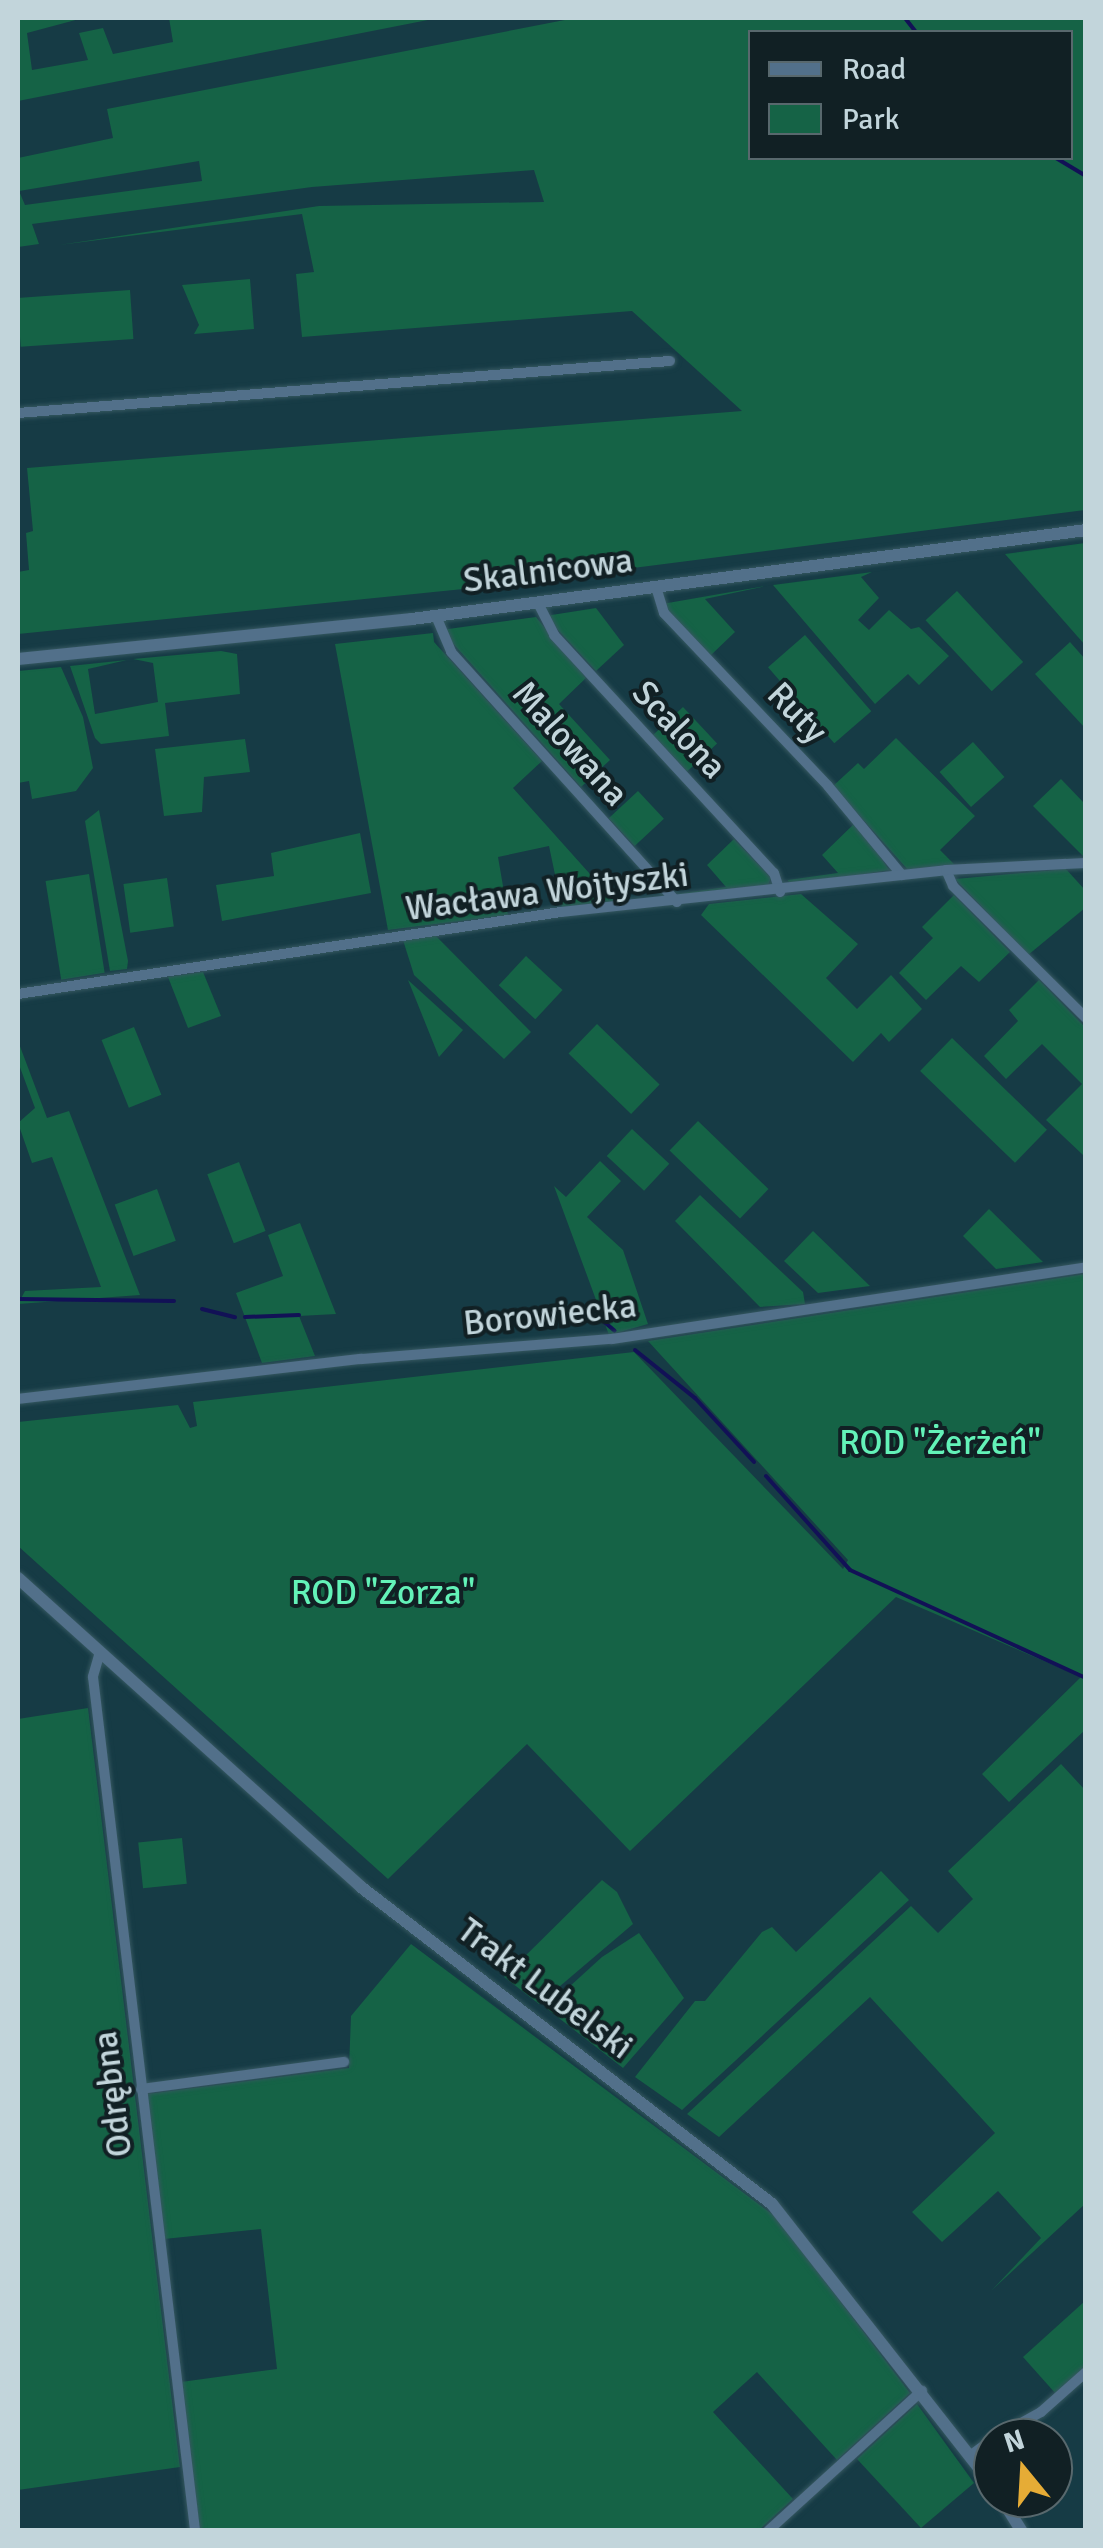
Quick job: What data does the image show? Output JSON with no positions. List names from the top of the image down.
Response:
{
  "streets": {
    "street": [
      "Skalnicowa",
      "Ruty",
      "Scalona",
      "Malowana",
      "Wacława Wojtyszki",
      "Borowiecka",
      "Trakt Lubelski",
      "Odrębna"
    ]
  },
  "crossings": [
    ["Skalnicowa", "Ruty"],
    ["Skalnicowa", "Scalona"],
    ["Skalnicowa", "Malowana"],
    ["Ruty", "Wacława Wojtyszki"],
    ["Scalona", "Wacława Wojtyszki"],
    ["Malowana", "Wacława Wojtyszki"],
    ["Trakt Lubelski", "Odrębna"]
  ],
  "parks": ["ROD \"Żerżeń\"", "ROD \"Zorza\""],
  "legend": ["Road", "Park"],
  "north": "top"
}
